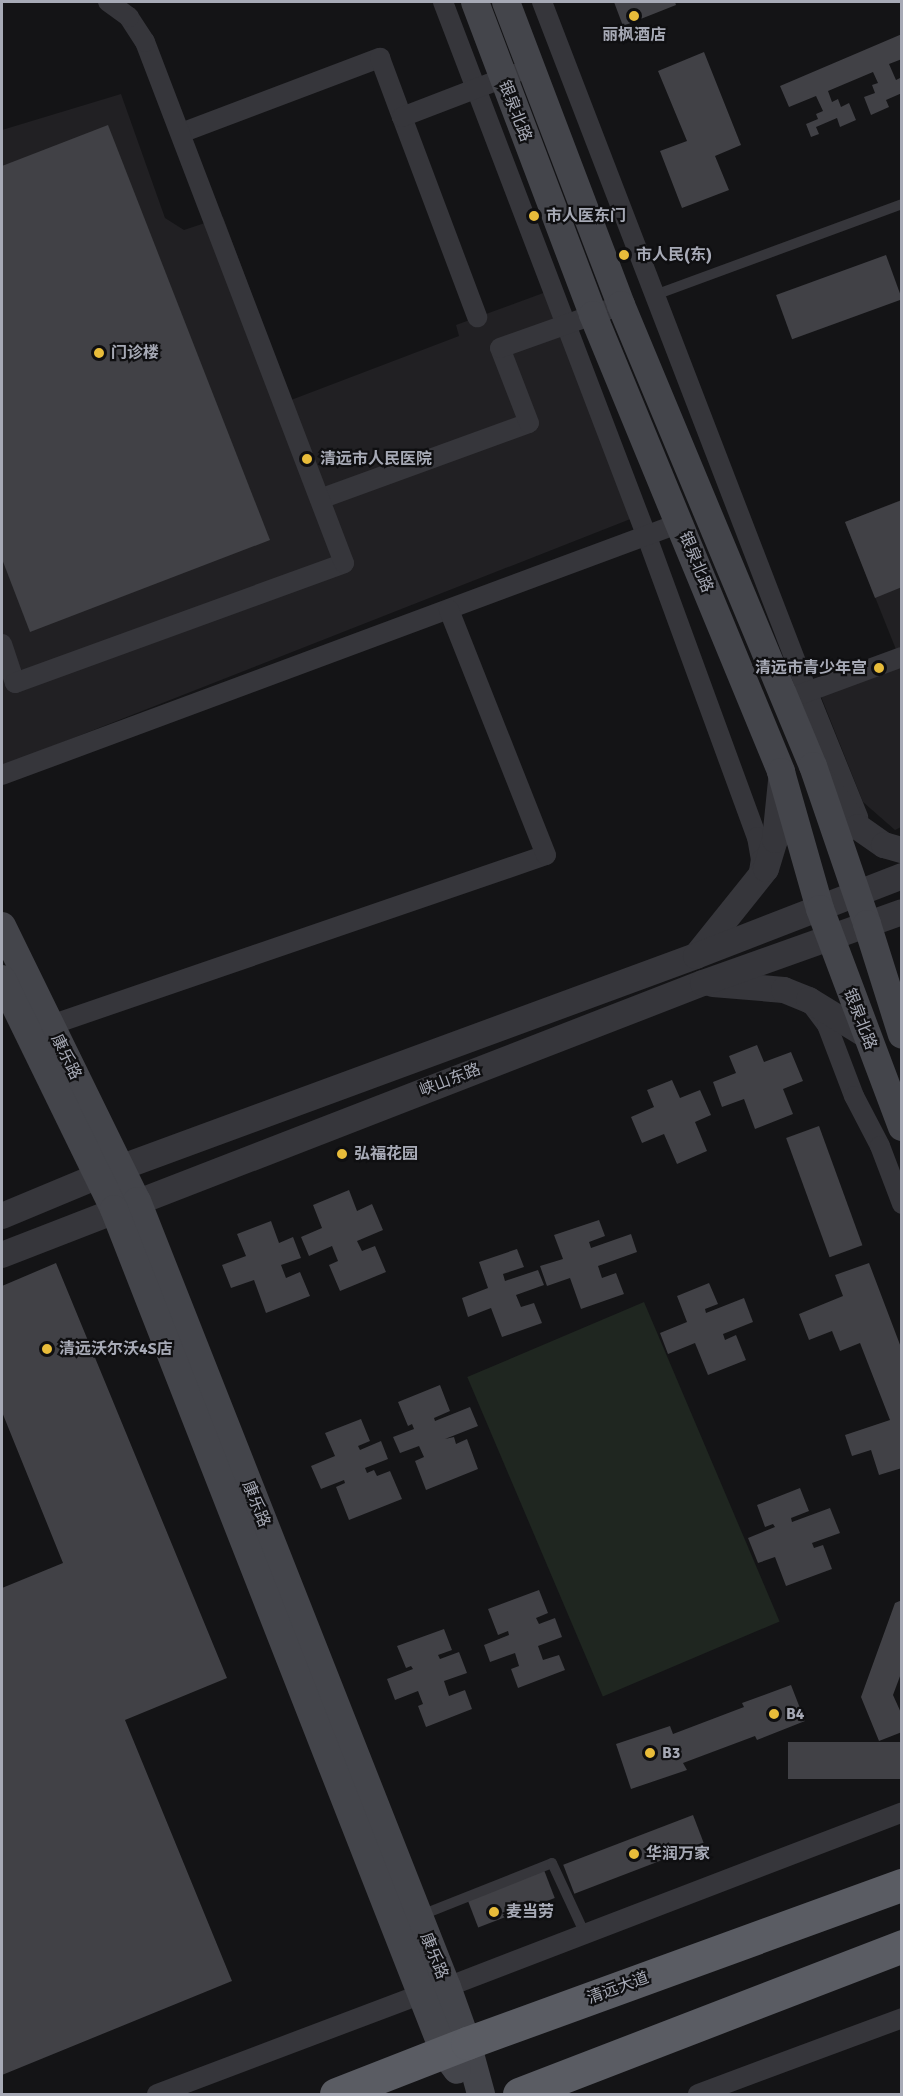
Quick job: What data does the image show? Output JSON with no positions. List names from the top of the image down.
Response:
{
  "streets": {
    "highway": ["清远大道"],
    "main road": ["银泉北路", "康乐路"],
    "street": ["峡山东路"]
  },
  "crossings": [
    ["银泉北路", "峡山东路"],
    ["康乐路", "峡山东路"],
    ["康乐路", "清远大道"]
  ],
  "places": [
    "丽枫酒店",
    "市人医东门",
    "市人民(东)",
    "门诊楼",
    "清远市人民医院",
    "清远市青少年宫",
    "弘福花园",
    "清远沃尔沃4S店",
    "B4",
    "B3",
    "华润万家",
    "麦当劳"
  ]
}
